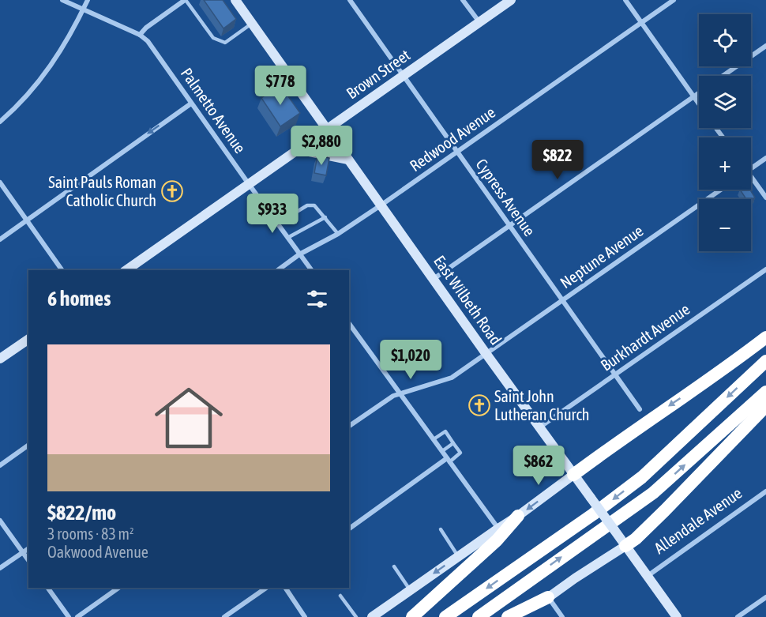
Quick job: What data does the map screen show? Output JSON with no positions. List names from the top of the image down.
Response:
{
  "streets": {
    "main road": ["Brown Street", "East Wilbeth Road"],
    "street": [
      "Palmetto Avenue",
      "Redwood Avenue",
      "Cypress Avenue",
      "Neptune Avenue",
      "Burkhardt Avenue",
      "Allendale Avenue"
    ]
  },
  "crossings": [
    ["Brown Street", "Palmetto Avenue"],
    ["Brown Street", "Cypress Avenue"],
    ["Brown Street", "East Wilbeth Road"],
    ["Palmetto Avenue", "Redwood Avenue"],
    ["Redwood Avenue", "Cypress Avenue"],
    ["Redwood Avenue", "East Wilbeth Road"],
    ["Cypress Avenue", "Neptune Avenue"],
    ["Cypress Avenue", "Burkhardt Avenue"],
    ["Neptune Avenue", "East Wilbeth Road"],
    ["East Wilbeth Road", "Burkhardt Avenue"],
    ["East Wilbeth Road", "Allendale Avenue"]
  ],
  "places": {
    "church": ["Saint Pauls Roman Catholic Church", "Saint John Lutheran Church"]
  },
  "page": {
    "map_buttons": ["+", "−"],
    "price": [
      "$778",
      "$2,880",
      "$822",
      "$933",
      "$1,020",
      "$862"
    ],
    "heading": "6 homes",
    "list": [
      {
        "name": "$822/mo",
        "note": "3 rooms · 83 m² · Oakwood Avenue"
      }
    ]
  }
}
